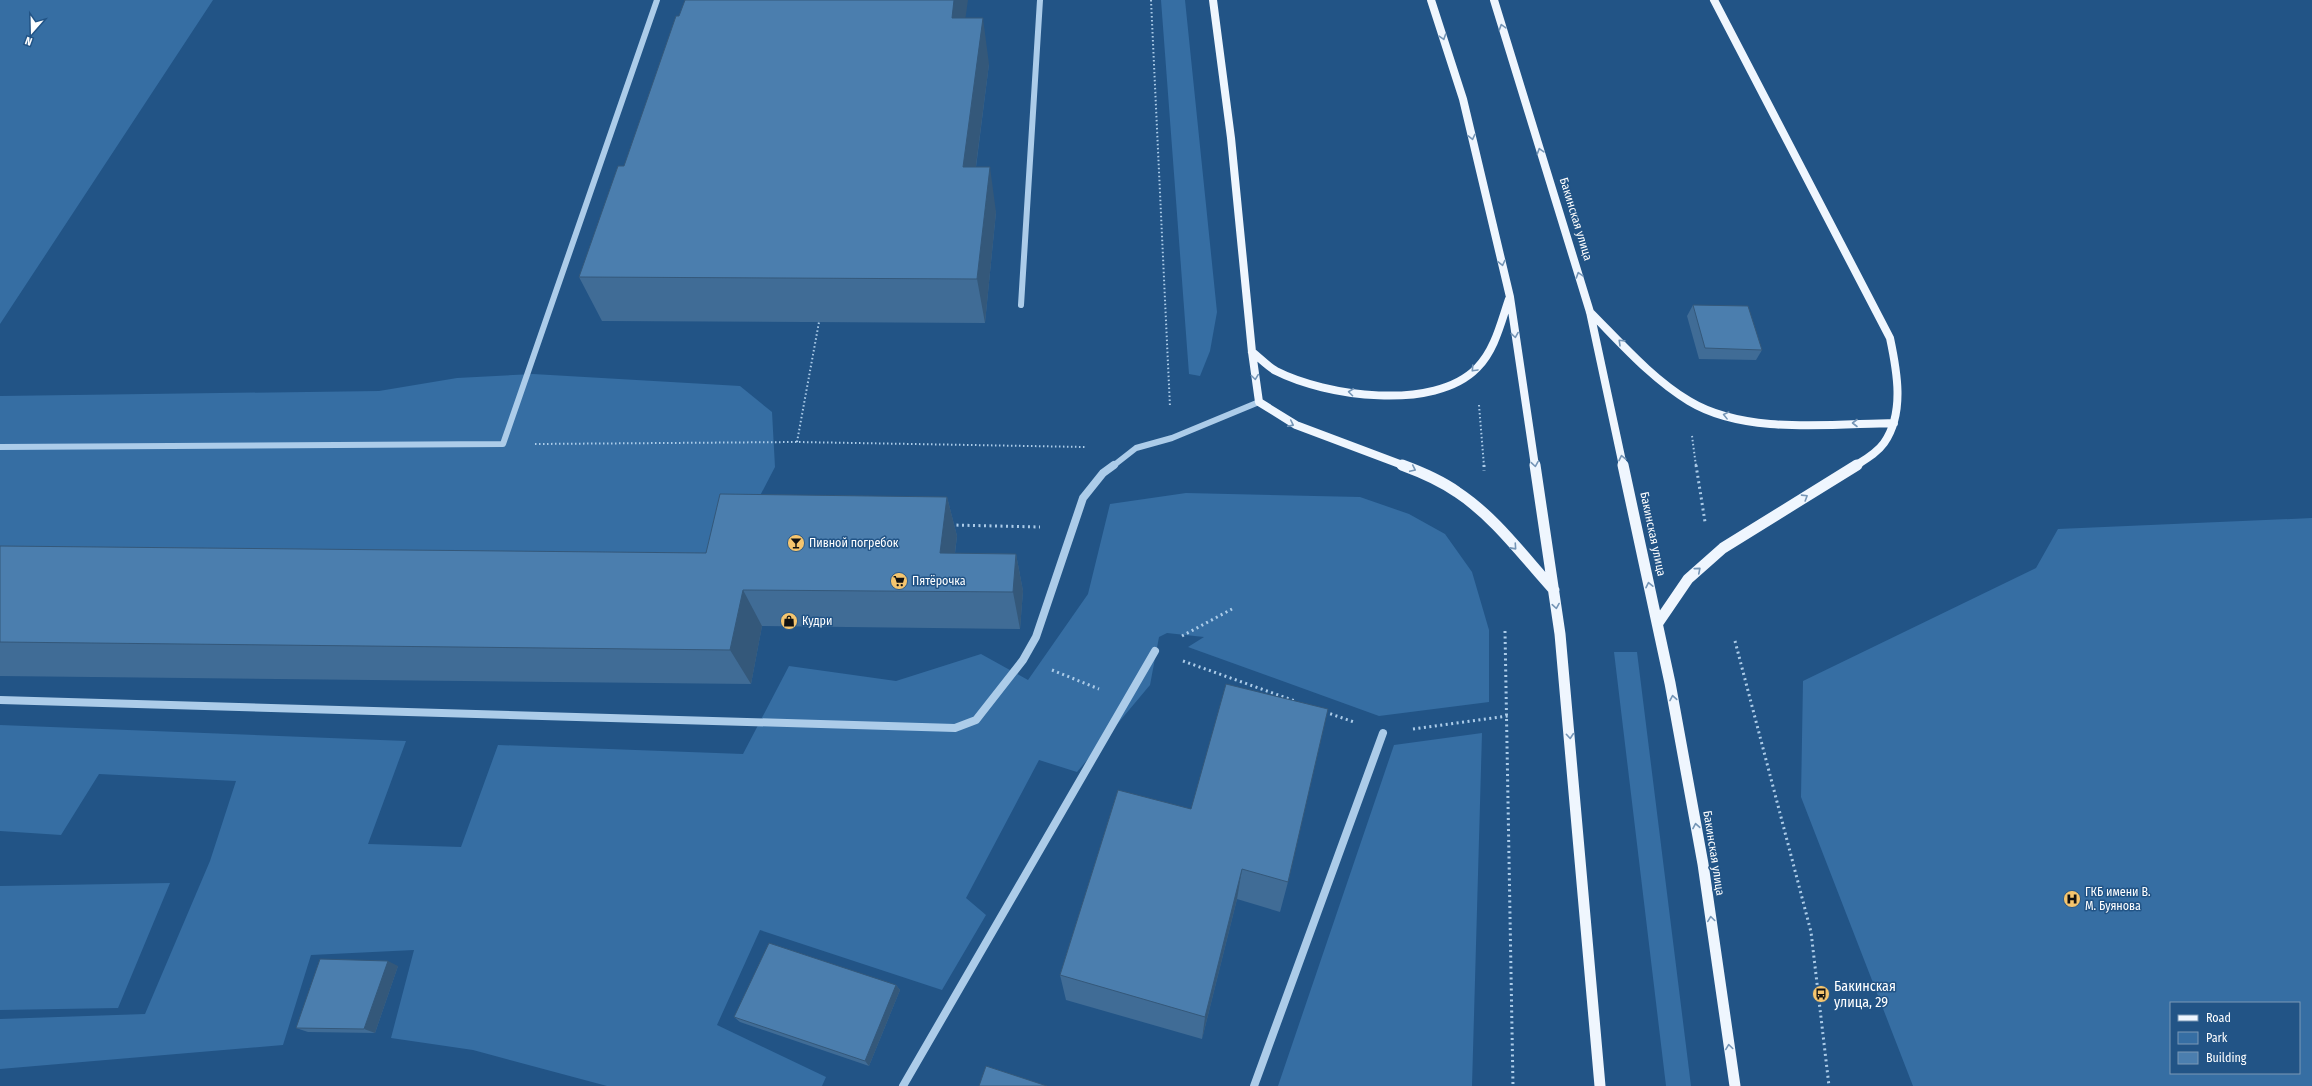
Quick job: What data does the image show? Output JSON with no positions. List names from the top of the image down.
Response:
{
  "streets": {
    "main road": ["Бакинская улица"]
  },
  "places": {
    "bar": ["Пивной погребок"],
    "supermarket": ["Пятёрочка"],
    "shop": ["Кудри"],
    "hospital": ["ГКБ имени В. М. Буянова"],
    "bus stop": ["Бакинская улица, 29"]
  },
  "legend": ["Road", "Park", "Building"],
  "north": "bottom"
}
